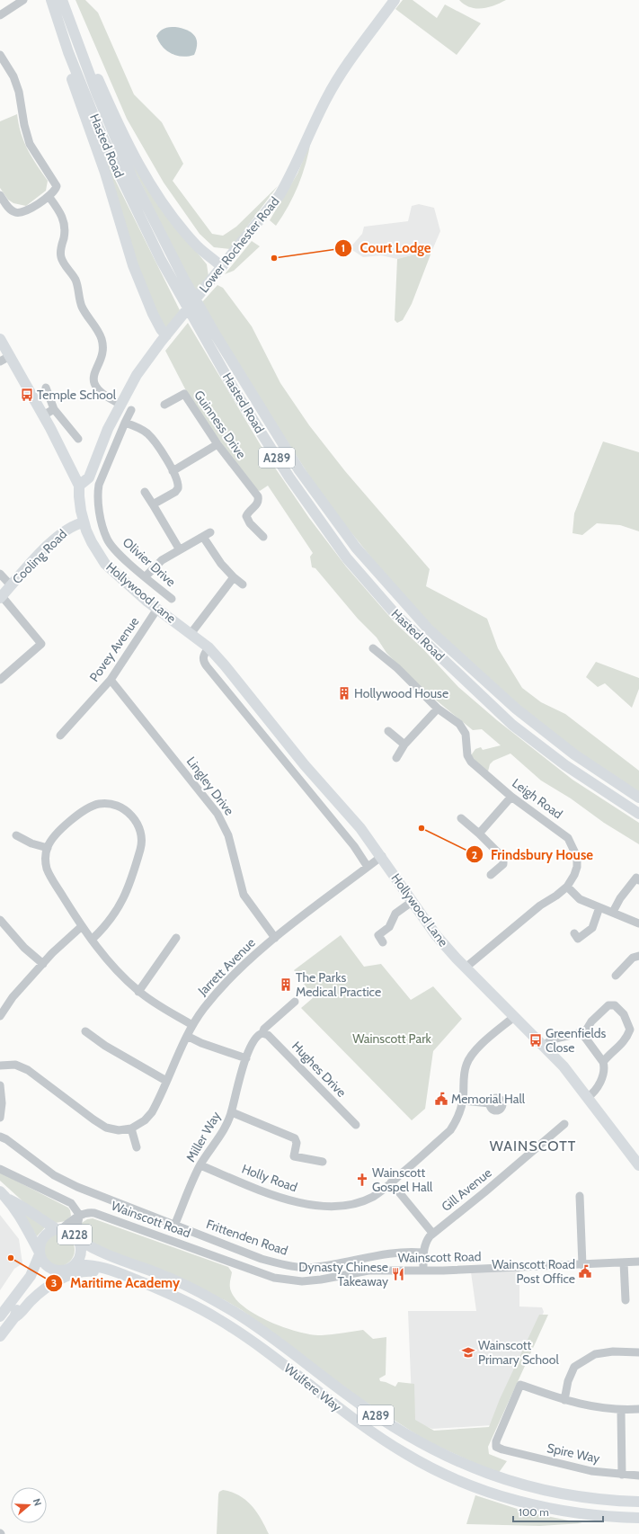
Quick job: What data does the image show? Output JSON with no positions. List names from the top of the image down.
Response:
{
  "streets": {
    "main road": [
      "Hasted Road",
      "Lower Rochester Road",
      "A289",
      "Cooling Road",
      "Hollywood Lane",
      "A228",
      "Wulfere Way"
    ],
    "street": [
      "Guinness Drive",
      "Olivier Drive",
      "Povey Avenue",
      "Lingley Drive",
      "Leigh Road",
      "Jarrett Avenue",
      "Hughes Drive",
      "Miller Way",
      "Holly Road",
      "Gill Avenue",
      "Wainscott Road",
      "Frittenden Road",
      "Spire Way"
    ]
  },
  "crossings": [
    ["Lower Rochester Road", "Hollywood Lane"],
    ["A289", "Wainscott Road"],
    ["A289", "A228"],
    ["A289", "Wulfere Way"],
    ["Cooling Road", "Hollywood Lane"],
    ["Hollywood Lane", "Povey Avenue"],
    ["Hollywood Lane", "Leigh Road"],
    ["Hollywood Lane", "Jarrett Avenue"],
    ["Hollywood Lane", "Holly Road"],
    ["Povey Avenue", "Lingley Drive"],
    ["Lingley Drive", "Jarrett Avenue"],
    ["Hughes Drive", "Miller Way"],
    ["Miller Way", "Holly Road"],
    ["Miller Way", "Frittenden Road"],
    ["Gill Avenue", "Wainscott Road"],
    ["Gill Avenue", "Frittenden Road"],
    ["Wainscott Road", "A228"],
    ["Wainscott Road", "Wulfere Way"],
    ["A228", "Wulfere Way"]
  ],
  "districts": ["WAINSCOTT"],
  "parks": ["Wainscott Park"],
  "places": {
    "other": ["Court Lodge", "Frindsbury House", "Maritime Academy"],
    "bus stop": ["Temple School", "Greenfields Close"],
    "building": ["Hollywood House", "The Parks Medical Practice"],
    "public building": ["Memorial Hall", "Wainscott Road Post Office"],
    "church": ["Wainscott Gospel Hall"],
    "restaurant": ["Dynasty Chinese Takeaway"],
    "school or university": ["Wainscott Primary School"]
  },
  "scale_bar": "100 m",
  "north": "right"
}
